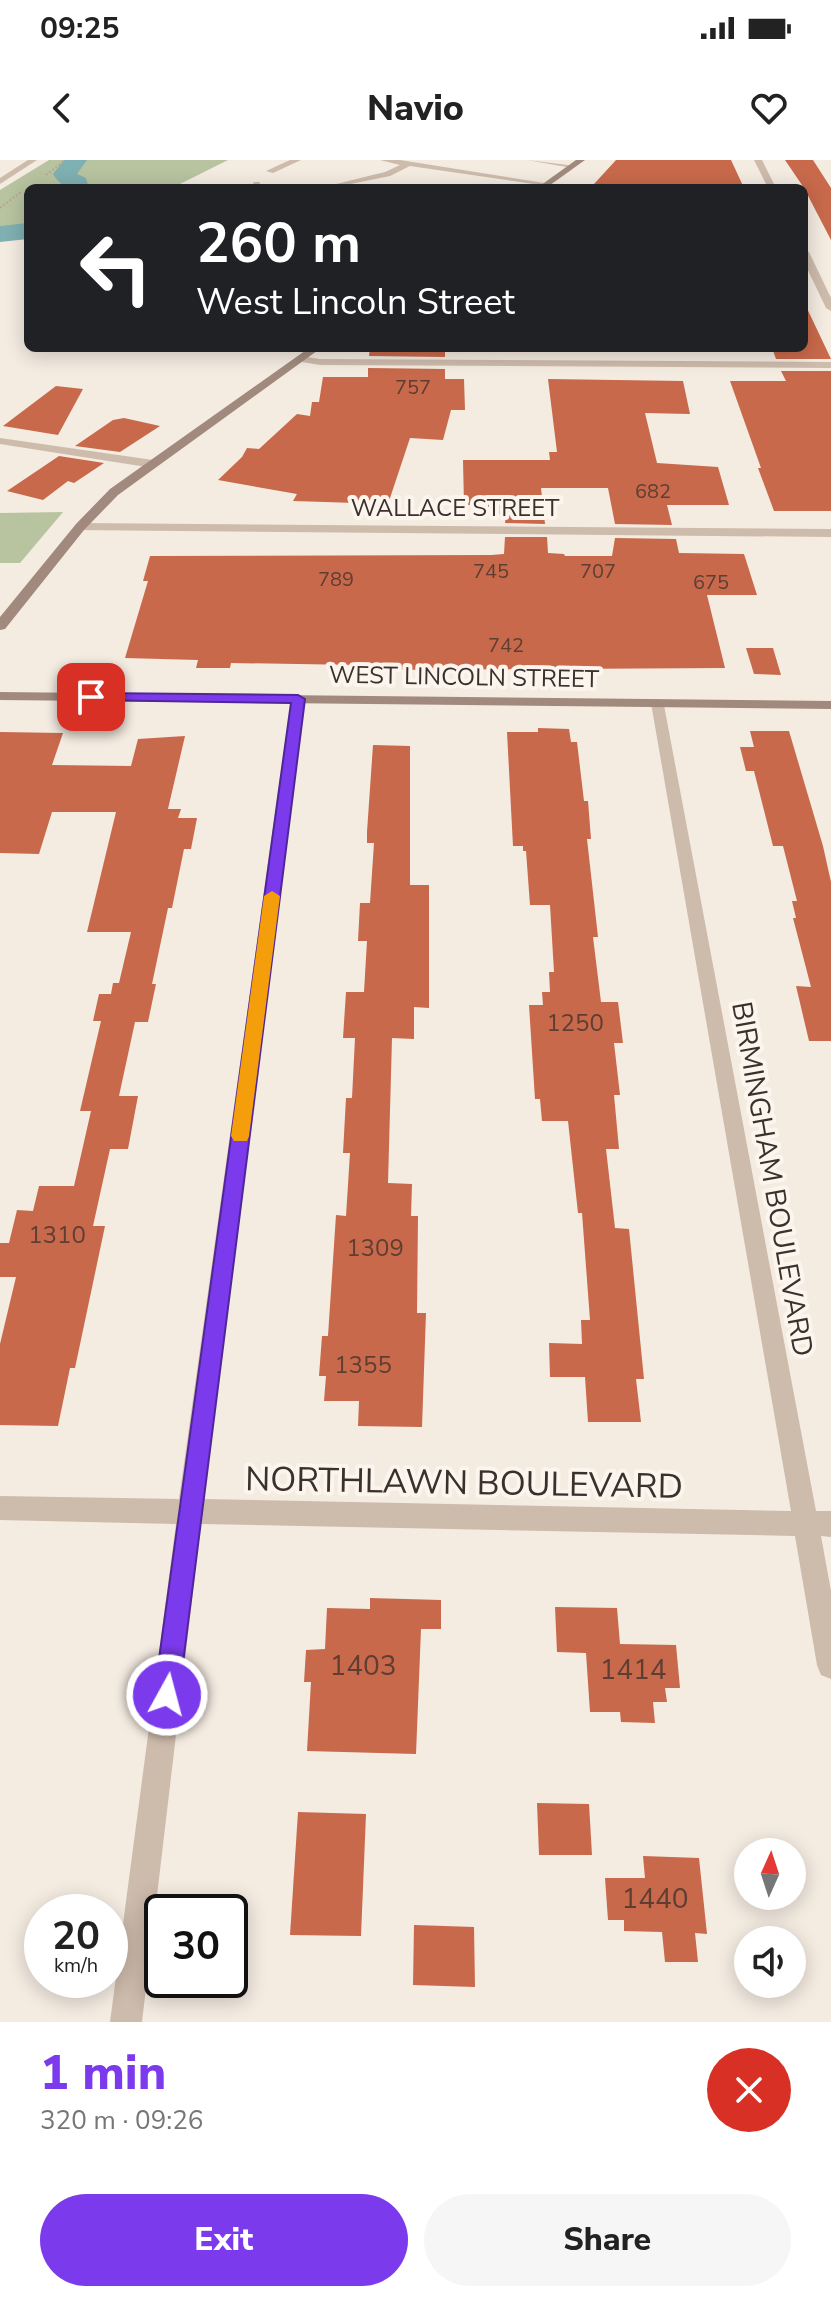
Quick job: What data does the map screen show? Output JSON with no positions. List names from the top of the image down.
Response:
{
  "streets": {
    "main road": ["WEST LINCOLN STREET"],
    "street": ["WALLACE STREET", "BIRMINGHAM BOULEVARD", "NORTHLAWN BOULEVARD"]
  },
  "crossings": [
    ["WEST LINCOLN STREET", "BIRMINGHAM BOULEVARD"],
    ["BIRMINGHAM BOULEVARD", "NORTHLAWN BOULEVARD"]
  ],
  "house_numbers": [
    "757",
    "682",
    "745",
    "707",
    "789",
    "675",
    "742",
    "1250",
    "1310",
    "1309",
    "1355",
    "1403",
    "1414",
    "1440"
  ],
  "north": "top",
  "page": {
    "status": "09:25",
    "header": "Navio",
    "turn": ["260 m", "West Lincoln Street"],
    "speed": "20 km/h",
    "limit": "30",
    "heading": ["1 min", "320 m · 09:26"],
    "buttons": ["Exit", "Share"]
  }
}
